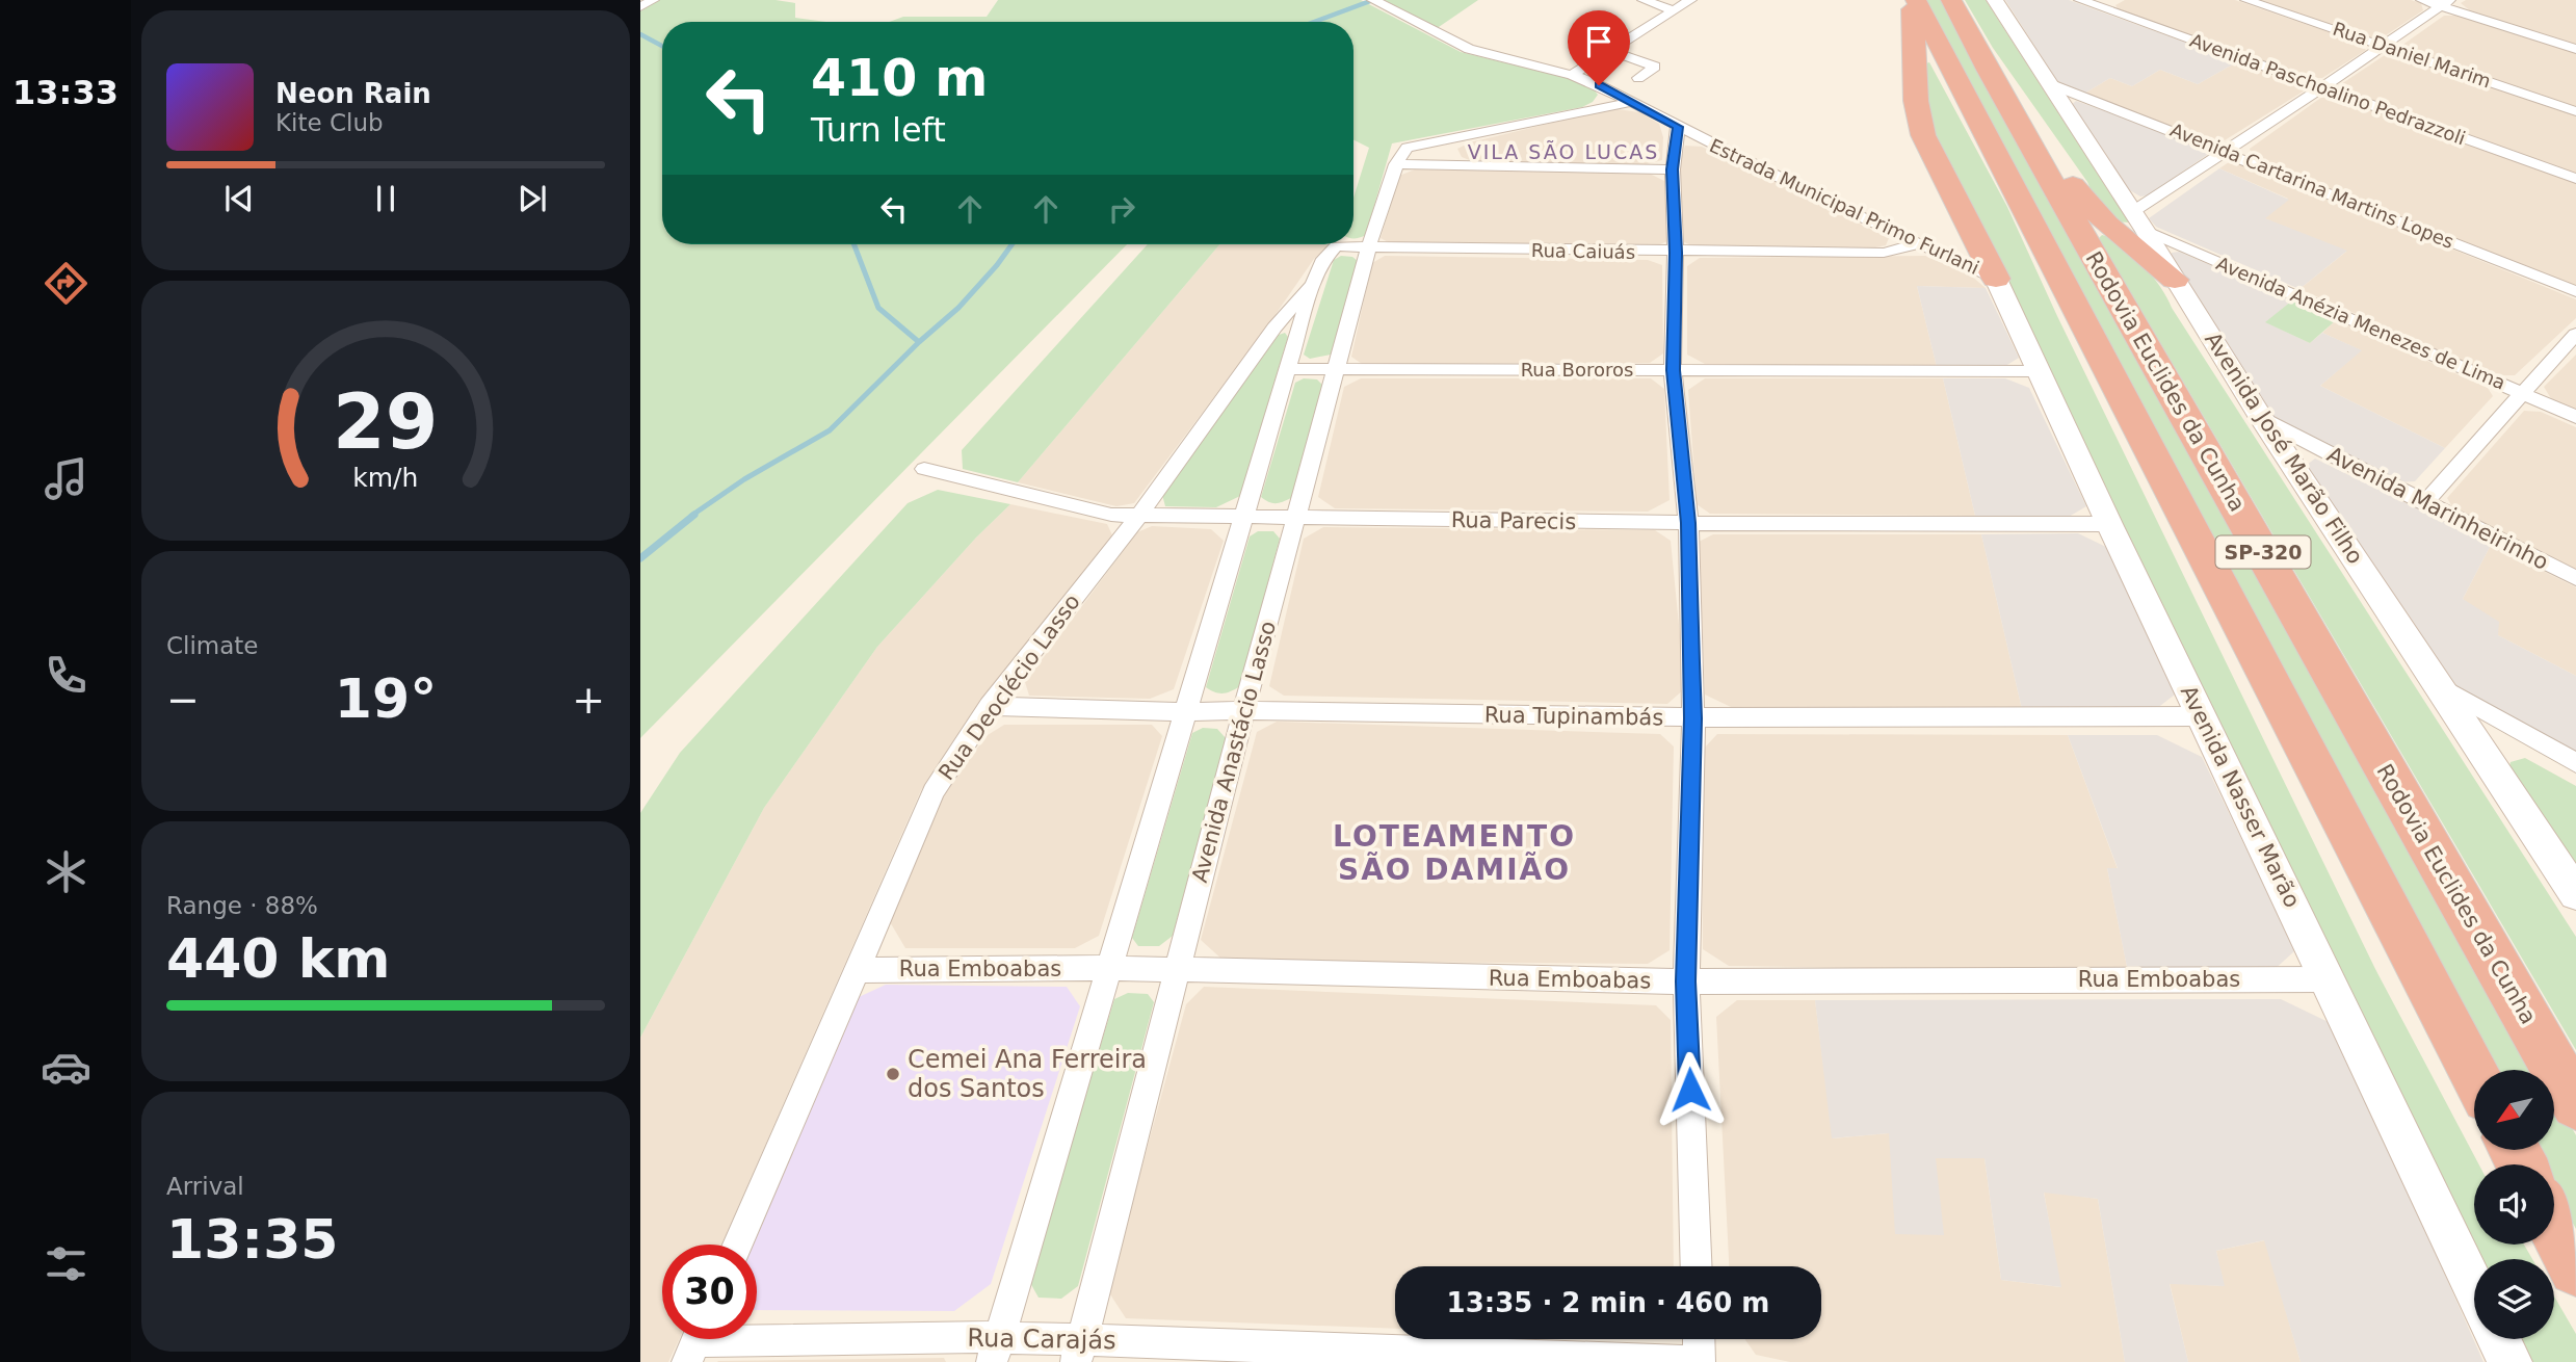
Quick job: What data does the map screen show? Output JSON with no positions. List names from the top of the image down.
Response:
{
  "streets": {
    "highway": ["Rodovia Euclides da Cunha", "SP-320"],
    "main road": ["Avenida José Marão Filho", "Avenida Nasser Marão"],
    "street": [
      "Rua Daniel Marim",
      "Avenida Paschoalino Pedrazzoli",
      "Avenida Cartarina Martins Lopes",
      "Estrada Municipal Primo Furlani",
      "Rua Caiuás",
      "Avenida Anézia Menezes de Lima",
      "Rua Bororos",
      "Avenida Marinheirinho",
      "Rua Parecis",
      "Rua Deoclécio Lasso",
      "Rua Tupinambás",
      "Avenida Anastácio Lasso",
      "Rua Emboabas",
      "Rua Carajás"
    ]
  },
  "crossings": [
    ["Avenida Cartarina Martins Lopes", "Avenida José Marão Filho"],
    ["Estrada Municipal Primo Furlani", "Rua Caiuás"],
    ["Estrada Municipal Primo Furlani", "Avenida Nasser Marão"],
    ["Rua Caiuás", "Rua Deoclécio Lasso"],
    ["Rua Caiuás", "Avenida Anastácio Lasso"],
    ["Avenida Anézia Menezes de Lima", "Avenida José Marão Filho"],
    ["Rua Bororos", "Avenida Anastácio Lasso"],
    ["Rua Bororos", "Avenida Nasser Marão"],
    ["Avenida José Marão Filho", "Avenida Marinheirinho"],
    ["Rua Parecis", "Rua Deoclécio Lasso"],
    ["Rua Parecis", "Avenida Anastácio Lasso"],
    ["Rua Parecis", "Avenida Nasser Marão"],
    ["Rua Deoclécio Lasso", "Rua Tupinambás"],
    ["Rua Deoclécio Lasso", "Rua Emboabas"],
    ["Rua Tupinambás", "Avenida Anastácio Lasso"],
    ["Rua Tupinambás", "Avenida Nasser Marão"],
    ["Avenida Anastácio Lasso", "Rua Emboabas"],
    ["Avenida Anastácio Lasso", "Rua Carajás"],
    ["Avenida Nasser Marão", "Rua Emboabas"]
  ],
  "districts": ["VILA SÃO LUCAS", "LOTEAMENTO SÃO DAMIÃO"],
  "places": ["Cemei Ana Ferreira dos Santos"],
  "north": "bottom left",
  "page": {
    "tabs": "13:33",
    "turn": ["410 m", "Turn left"],
    "song": ["Neon Rain", "Kite Club"],
    "tile": [
      "Climate",
      ["Range · 88%", "440 km"],
      ["Arrival", "13:35"]
    ],
    "heat": ["−", "19°", "+"],
    "limit": "30",
    "trip": "13:35 · 2 min · 460 m",
    "gauge": ["29", "km/h"]
  }
}
